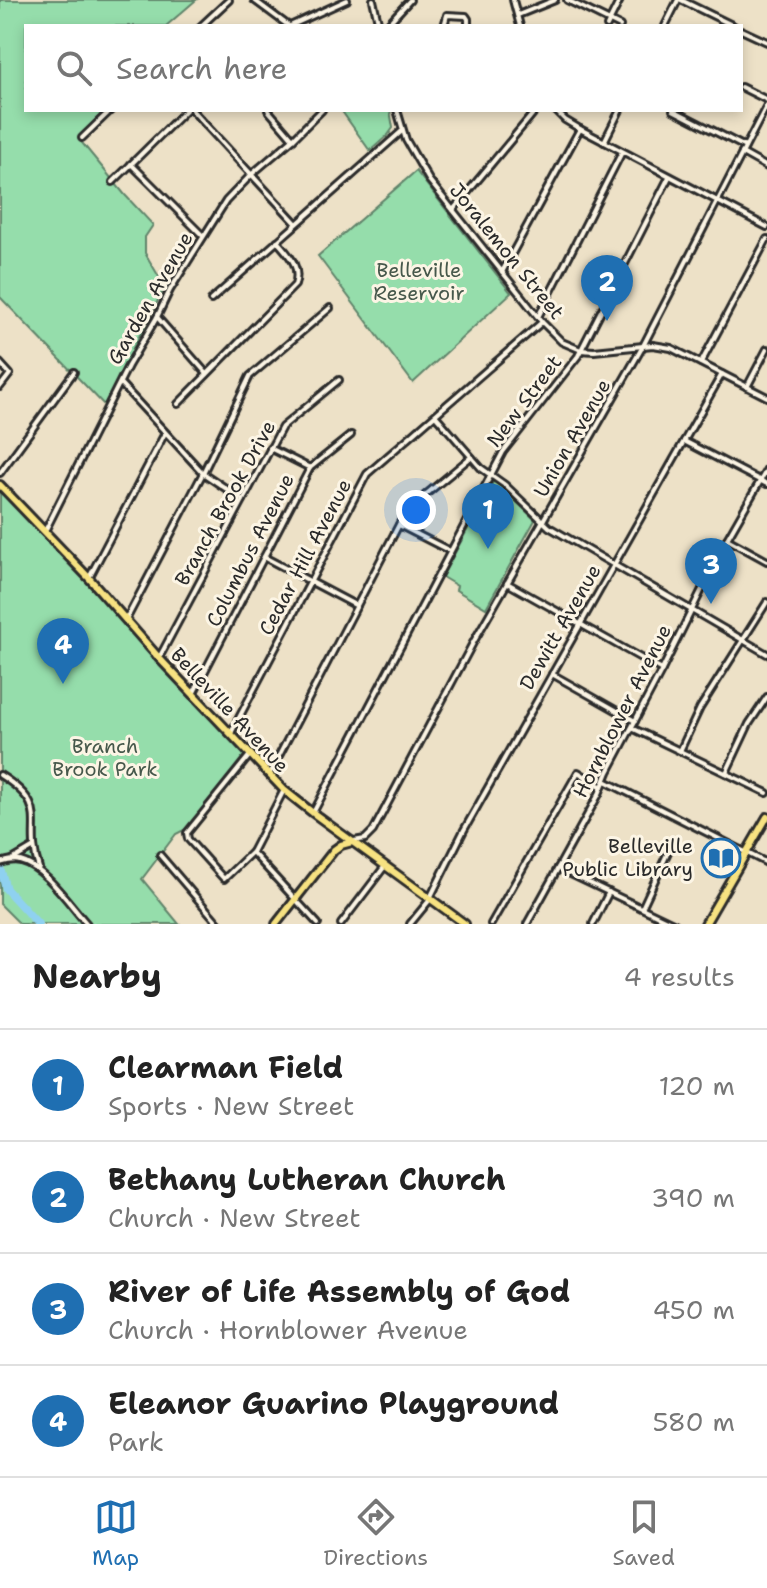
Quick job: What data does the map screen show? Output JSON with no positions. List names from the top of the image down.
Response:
{
  "streets": {
    "main road": ["Union Avenue", "Belleville Avenue"],
    "street": [
      "Joralemon Street",
      "Garden Avenue",
      "New Street",
      "Branch Brook Drive",
      "Columbus Avenue",
      "Cedar Hill Avenue",
      "Dewitt Avenue",
      "Hornblower Avenue"
    ]
  },
  "crossings": [
    ["Joralemon Street", "New Street"],
    ["Joralemon Street", "Cedar Hill Avenue"],
    ["Garden Avenue", "Belleville Avenue"],
    ["New Street", "Belleville Avenue"],
    ["Union Avenue", "Belleville Avenue"],
    ["Branch Brook Drive", "Belleville Avenue"],
    ["Columbus Avenue", "Belleville Avenue"],
    ["Cedar Hill Avenue", "Belleville Avenue"],
    ["Dewitt Avenue", "Belleville Avenue"]
  ],
  "parks": ["Belleville Reservoir", "Branch Brook Park"],
  "places": {
    "library": ["Belleville Public Library"]
  },
  "page": {
    "search": "Search here",
    "pins": [
      "2",
      "1",
      "3",
      "4"
    ],
    "heading": ["Nearby", "4 results"],
    "list": [
      {
        "mark": "1",
        "name": "Clearman Field",
        "note": "Sports · New Street",
        "value": "120 m"
      },
      {
        "mark": "2",
        "name": "Bethany Lutheran Church",
        "note": "Church · New Street",
        "value": "390 m"
      },
      {
        "mark": "3",
        "name": "River of Life Assembly of God",
        "note": "Church · Hornblower Avenue",
        "value": "450 m"
      },
      {
        "mark": "4",
        "name": "Eleanor Guarino Playground",
        "note": "Park",
        "value": "580 m"
      }
    ],
    "nav": ["Map", "Directions", "Saved"]
  }
}
